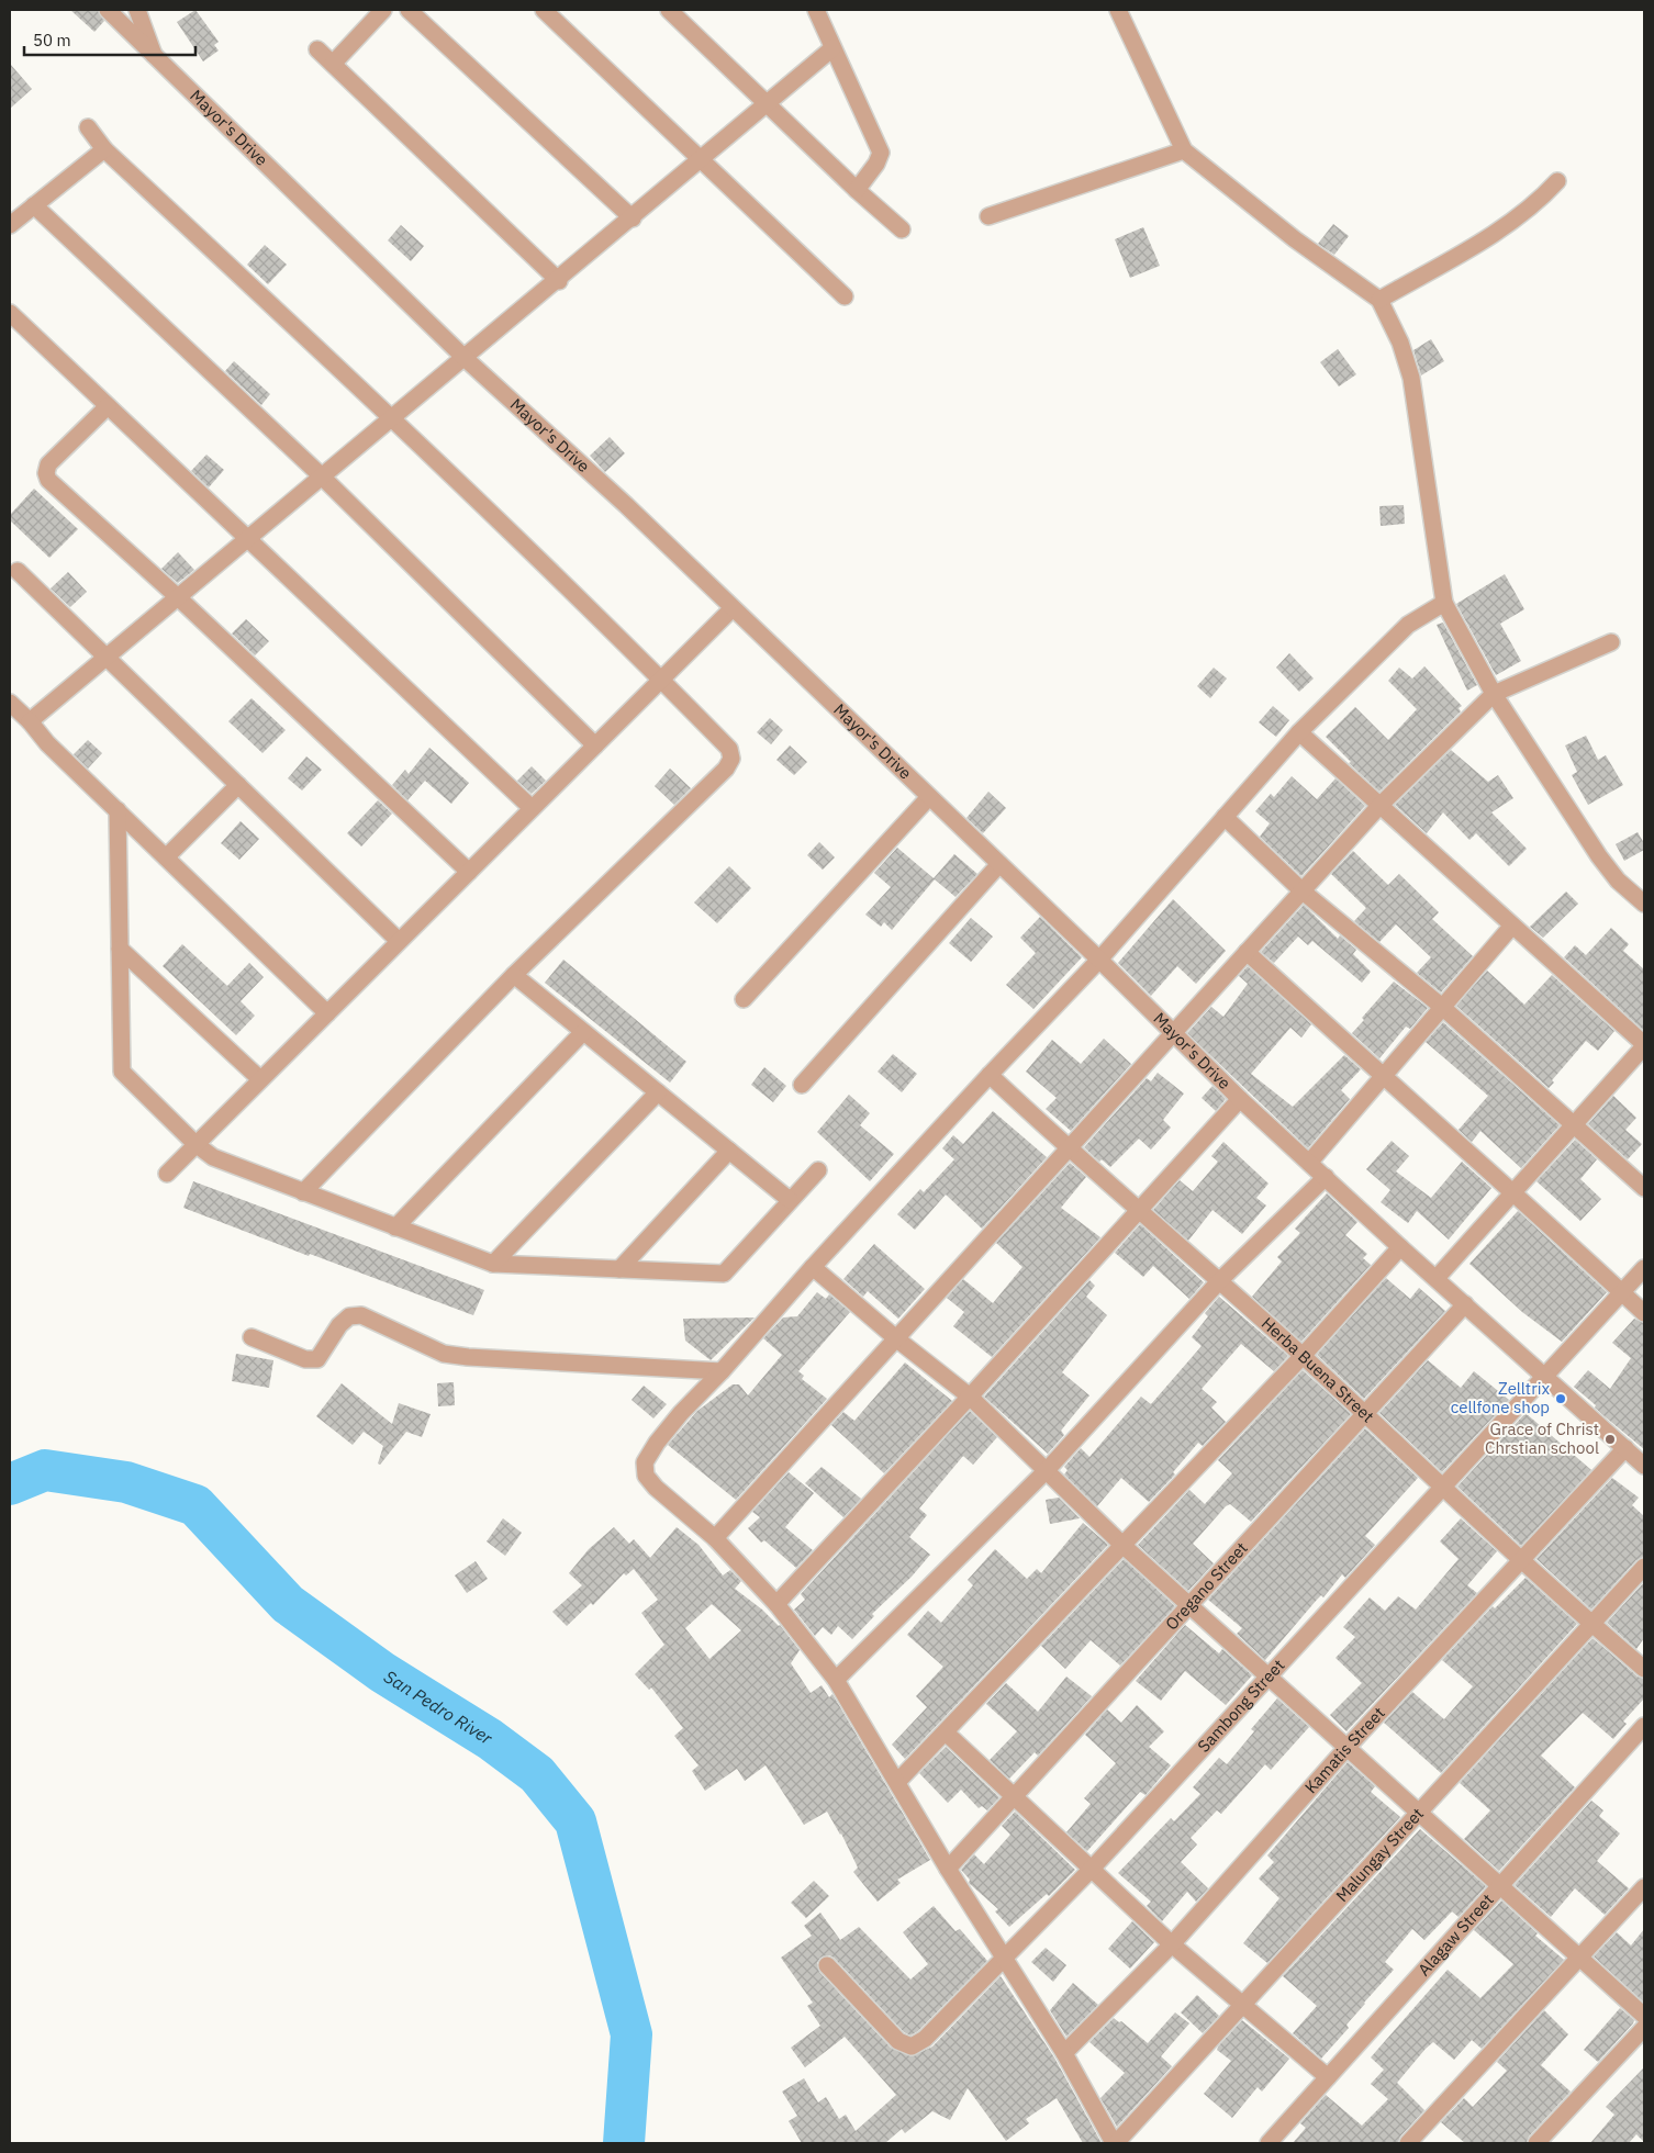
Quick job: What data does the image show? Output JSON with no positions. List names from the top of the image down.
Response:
{
  "streets": {
    "street": [
      "Mayor's Drive",
      "Herba Buena Street",
      "Oregano Street",
      "Sambong Street",
      "Kamatis Street",
      "Malungay Street",
      "Alagaw Street"
    ]
  },
  "crossings": [
    ["Mayor's Drive", "Oregano Street"],
    ["Mayor's Drive", "Sambong Street"],
    ["Mayor's Drive", "Kamatis Street"],
    ["Herba Buena Street", "Oregano Street"],
    ["Herba Buena Street", "Sambong Street"],
    ["Herba Buena Street", "Kamatis Street"],
    ["Herba Buena Street", "Malungay Street"]
  ],
  "water": ["San Pedro River"],
  "places": ["Zelltrix cellfone shop", "Grace of Christ Chrstian school"],
  "scale_bar": "50 m"
}
